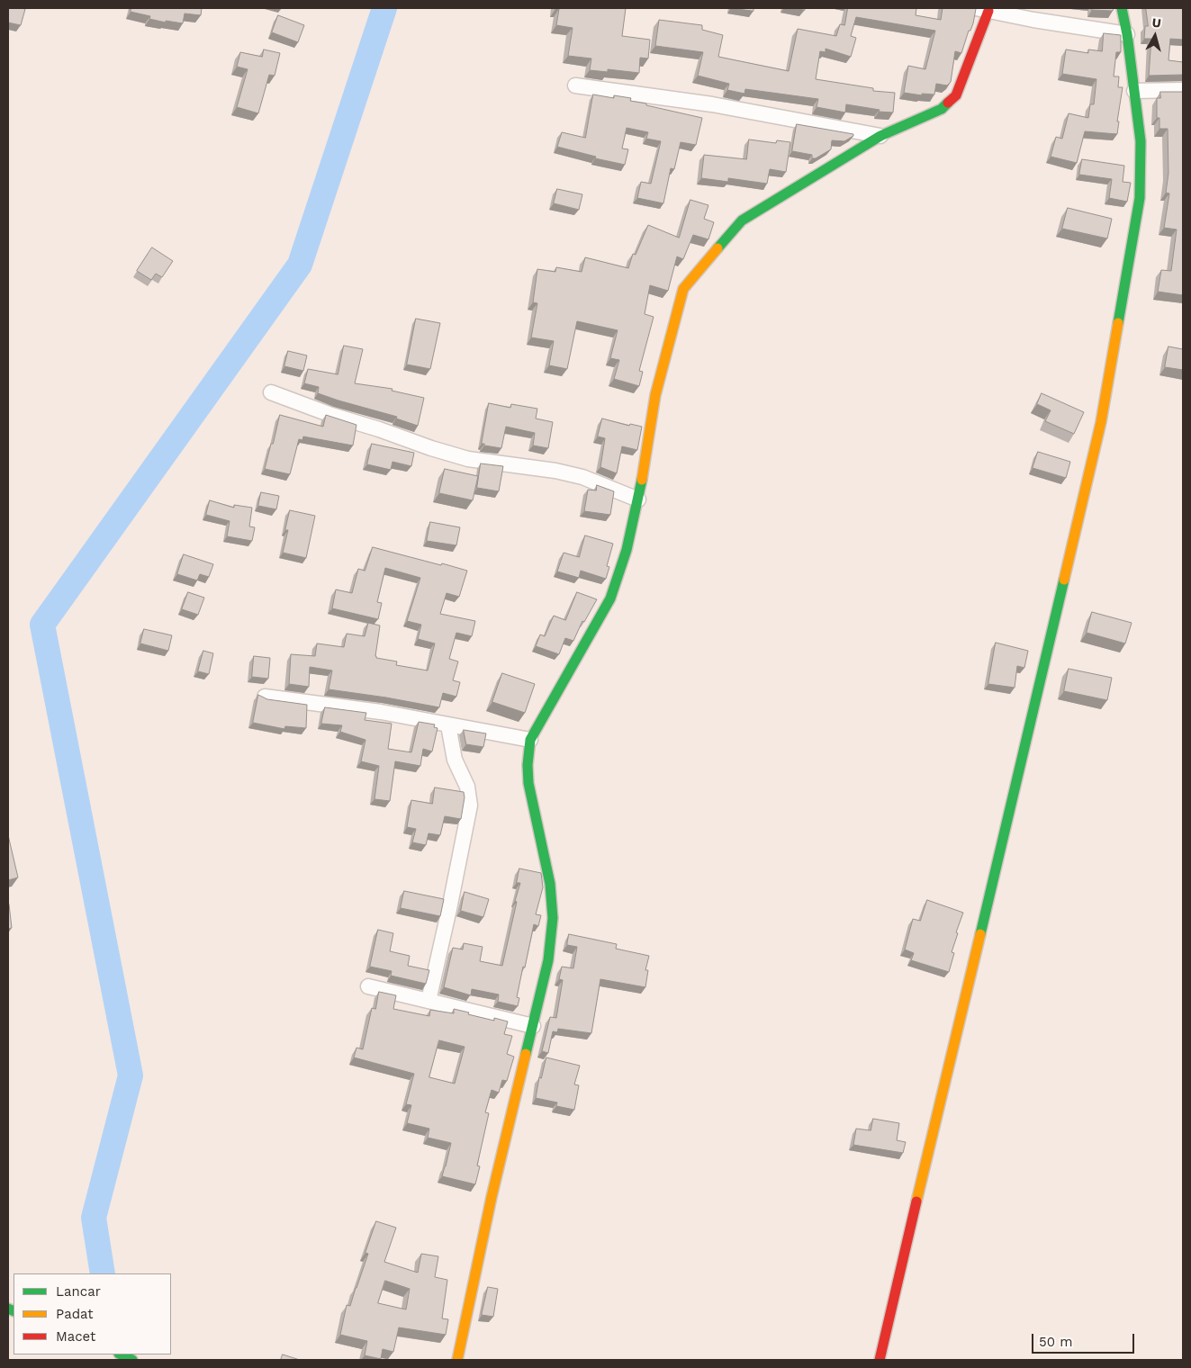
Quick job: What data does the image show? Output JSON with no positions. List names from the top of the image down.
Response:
{
  "legend": ["Lancar", "Padat", "Macet"],
  "scale_bar": "50 m",
  "north": "top"
}
